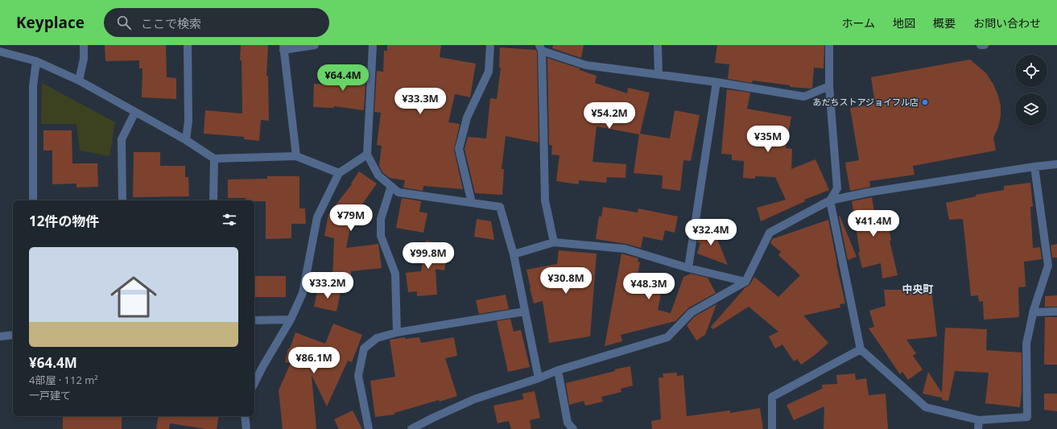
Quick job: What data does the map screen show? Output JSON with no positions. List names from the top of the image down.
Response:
{
  "districts": ["中央町"],
  "places": ["あだちストアジョイフル店"],
  "page": {
    "header": "Keyplace",
    "search": "ここで検索",
    "nav": [
      "ホーム",
      "地図",
      "概要",
      "お問い合わせ"
    ],
    "price": [
      "¥64.4M",
      "¥33.3M",
      "¥54.2M",
      "¥35M",
      "¥79M",
      "¥41.4M",
      "¥32.4M",
      "¥99.8M",
      "¥30.8M",
      "¥33.2M",
      "¥48.3M",
      "¥86.1M"
    ],
    "heading": "12件の物件",
    "list": [
      {
        "name": "¥64.4M",
        "note": "4部屋 · 112 m² · 一戸建て"
      }
    ]
  }
}
